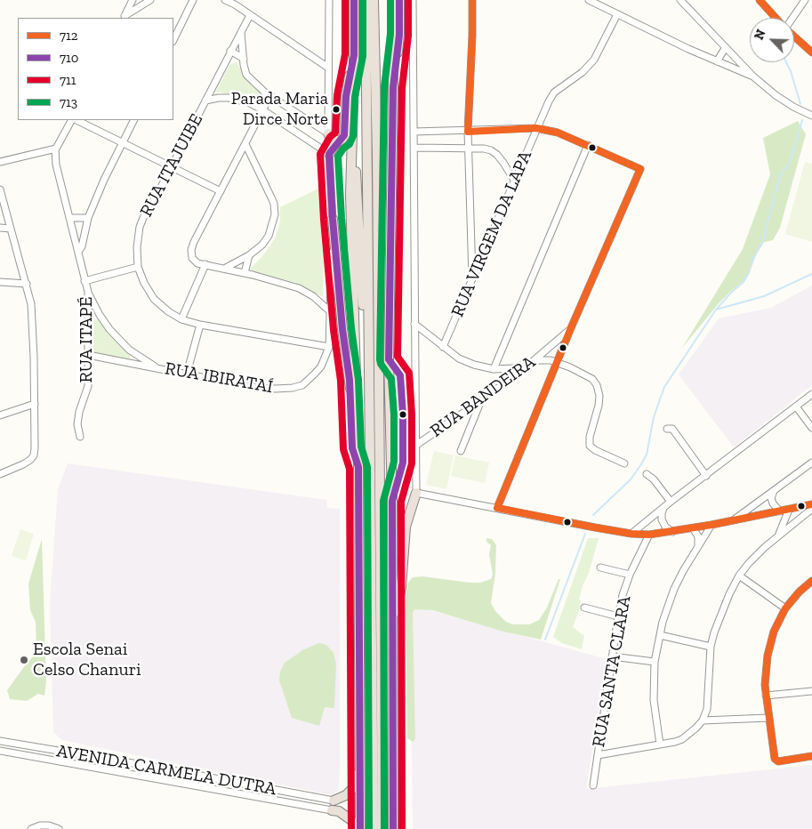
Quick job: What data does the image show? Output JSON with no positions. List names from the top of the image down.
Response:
{
  "streets": {
    "street": [
      "RUA ITAJUIBE",
      "RUA VIRGEM DA LAPA",
      "RUA ITAPÉ",
      "RUA IBIRATAÍ",
      "RUA BANDEIRA",
      "RUA SANTA CLARA",
      "AVENIDA CARMELA DUTRA"
    ]
  },
  "crossings": [
    ["RUA ITAJUIBE", "RUA IBIRATAÍ"],
    ["RUA ITAPÉ", "RUA IBIRATAÍ"]
  ],
  "places": ["Parada Maria Dirce Norte", "Escola Senai Celso Chanuri"],
  "lines": [
    "transit line 712",
    "transit line 710",
    "transit line 711",
    "transit line 713"
  ],
  "legend": [
    "712",
    "710",
    "711",
    "713"
  ],
  "north": "top left"
}
